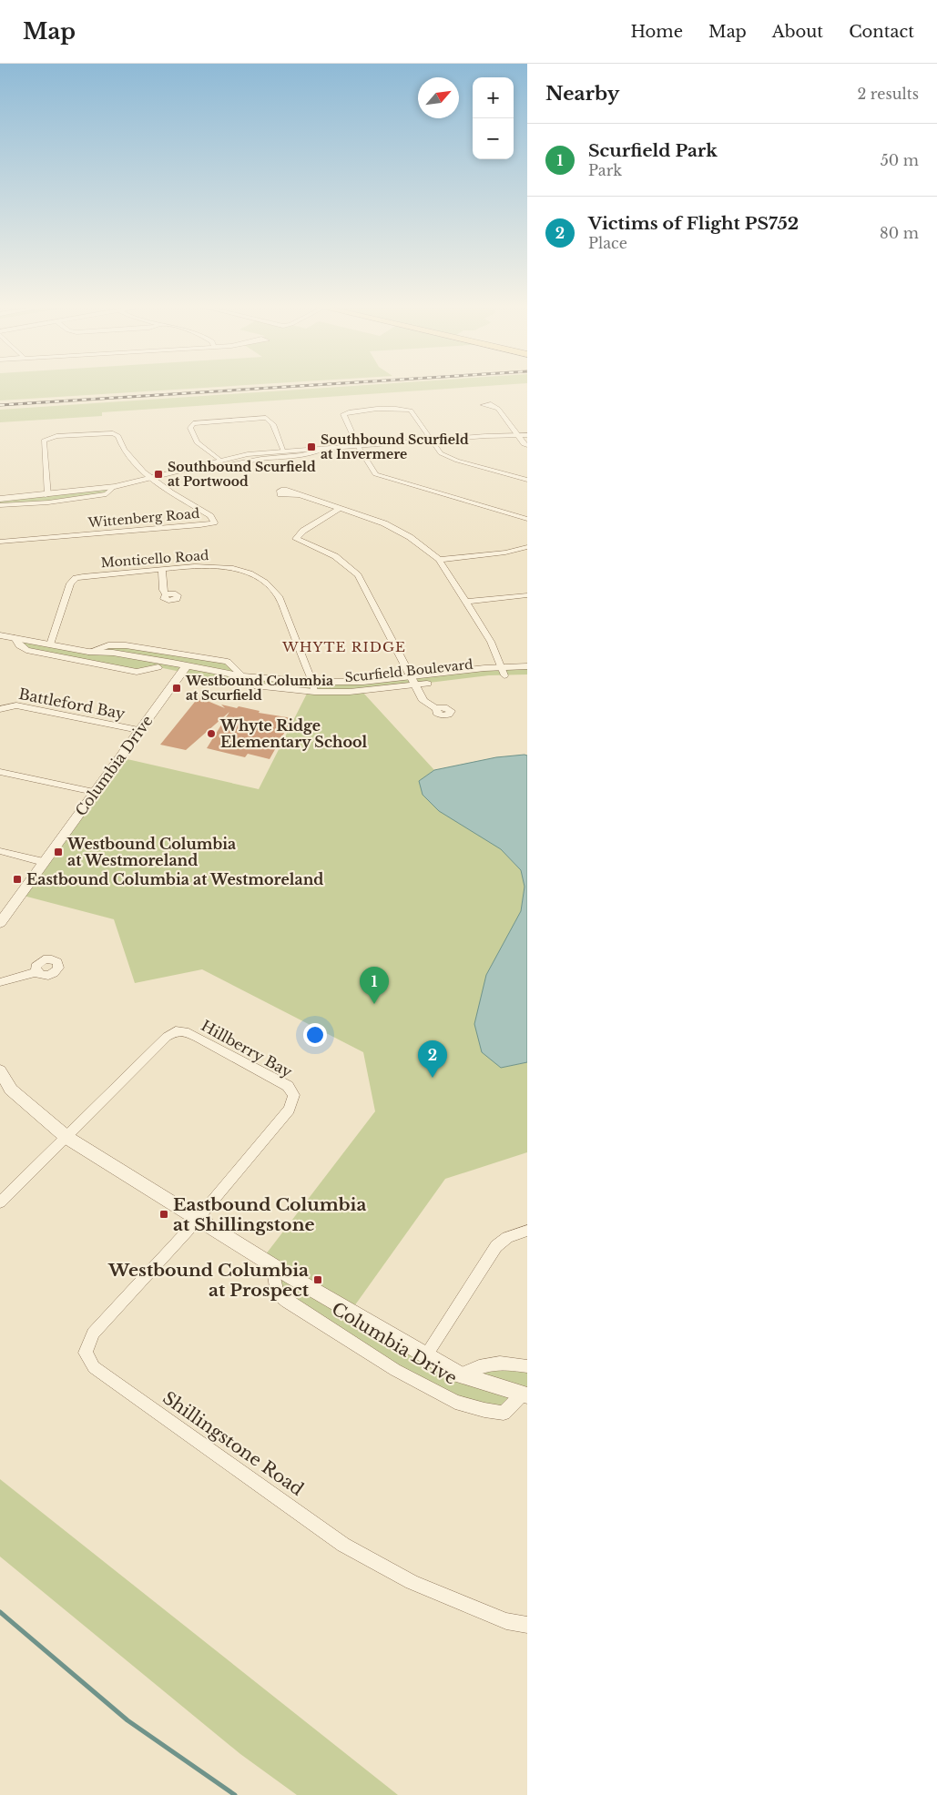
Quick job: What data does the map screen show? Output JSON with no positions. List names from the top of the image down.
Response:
{
  "streets": {
    "street": [
      "Wittenberg Road",
      "Monticello Road",
      "Scurfield Boulevard",
      "Battleford Bay",
      "Columbia Drive",
      "Hillberry Bay",
      "Shillingstone Road"
    ]
  },
  "crossings": [
    ["Monticello Road", "Scurfield Boulevard"],
    ["Scurfield Boulevard", "Columbia Drive"],
    ["Battleford Bay", "Columbia Drive"],
    ["Columbia Drive", "Hillberry Bay"],
    ["Columbia Drive", "Shillingstone Road"],
    ["Hillberry Bay", "Shillingstone Road"]
  ],
  "districts": ["WHYTE RIDGE"],
  "places": {
    "transit": [
      "Southbound Scurfield at Invermere",
      "Southbound Scurfield at Portwood",
      "Westbound Columbia at Scurfield",
      "Westbound Columbia at Westmoreland",
      "Eastbound Columbia at Westmoreland",
      "Eastbound Columbia at Shillingstone",
      "Westbound Columbia at Prospect"
    ],
    "other": ["Whyte Ridge Elementary School"]
  },
  "north": "top right",
  "page": {
    "header": "Map",
    "nav": [
      "Home",
      "Map",
      "About",
      "Contact"
    ],
    "heading": ["Nearby", "2 results"],
    "map_buttons": ["+", "−"],
    "list": [
      {
        "mark": "1",
        "name": "Scurfield Park",
        "note": "Park",
        "value": "50 m"
      },
      {
        "mark": "2",
        "name": "Victims of Flight PS752",
        "note": "Place",
        "value": "80 m"
      }
    ],
    "pins": ["1", "2"]
  }
}
